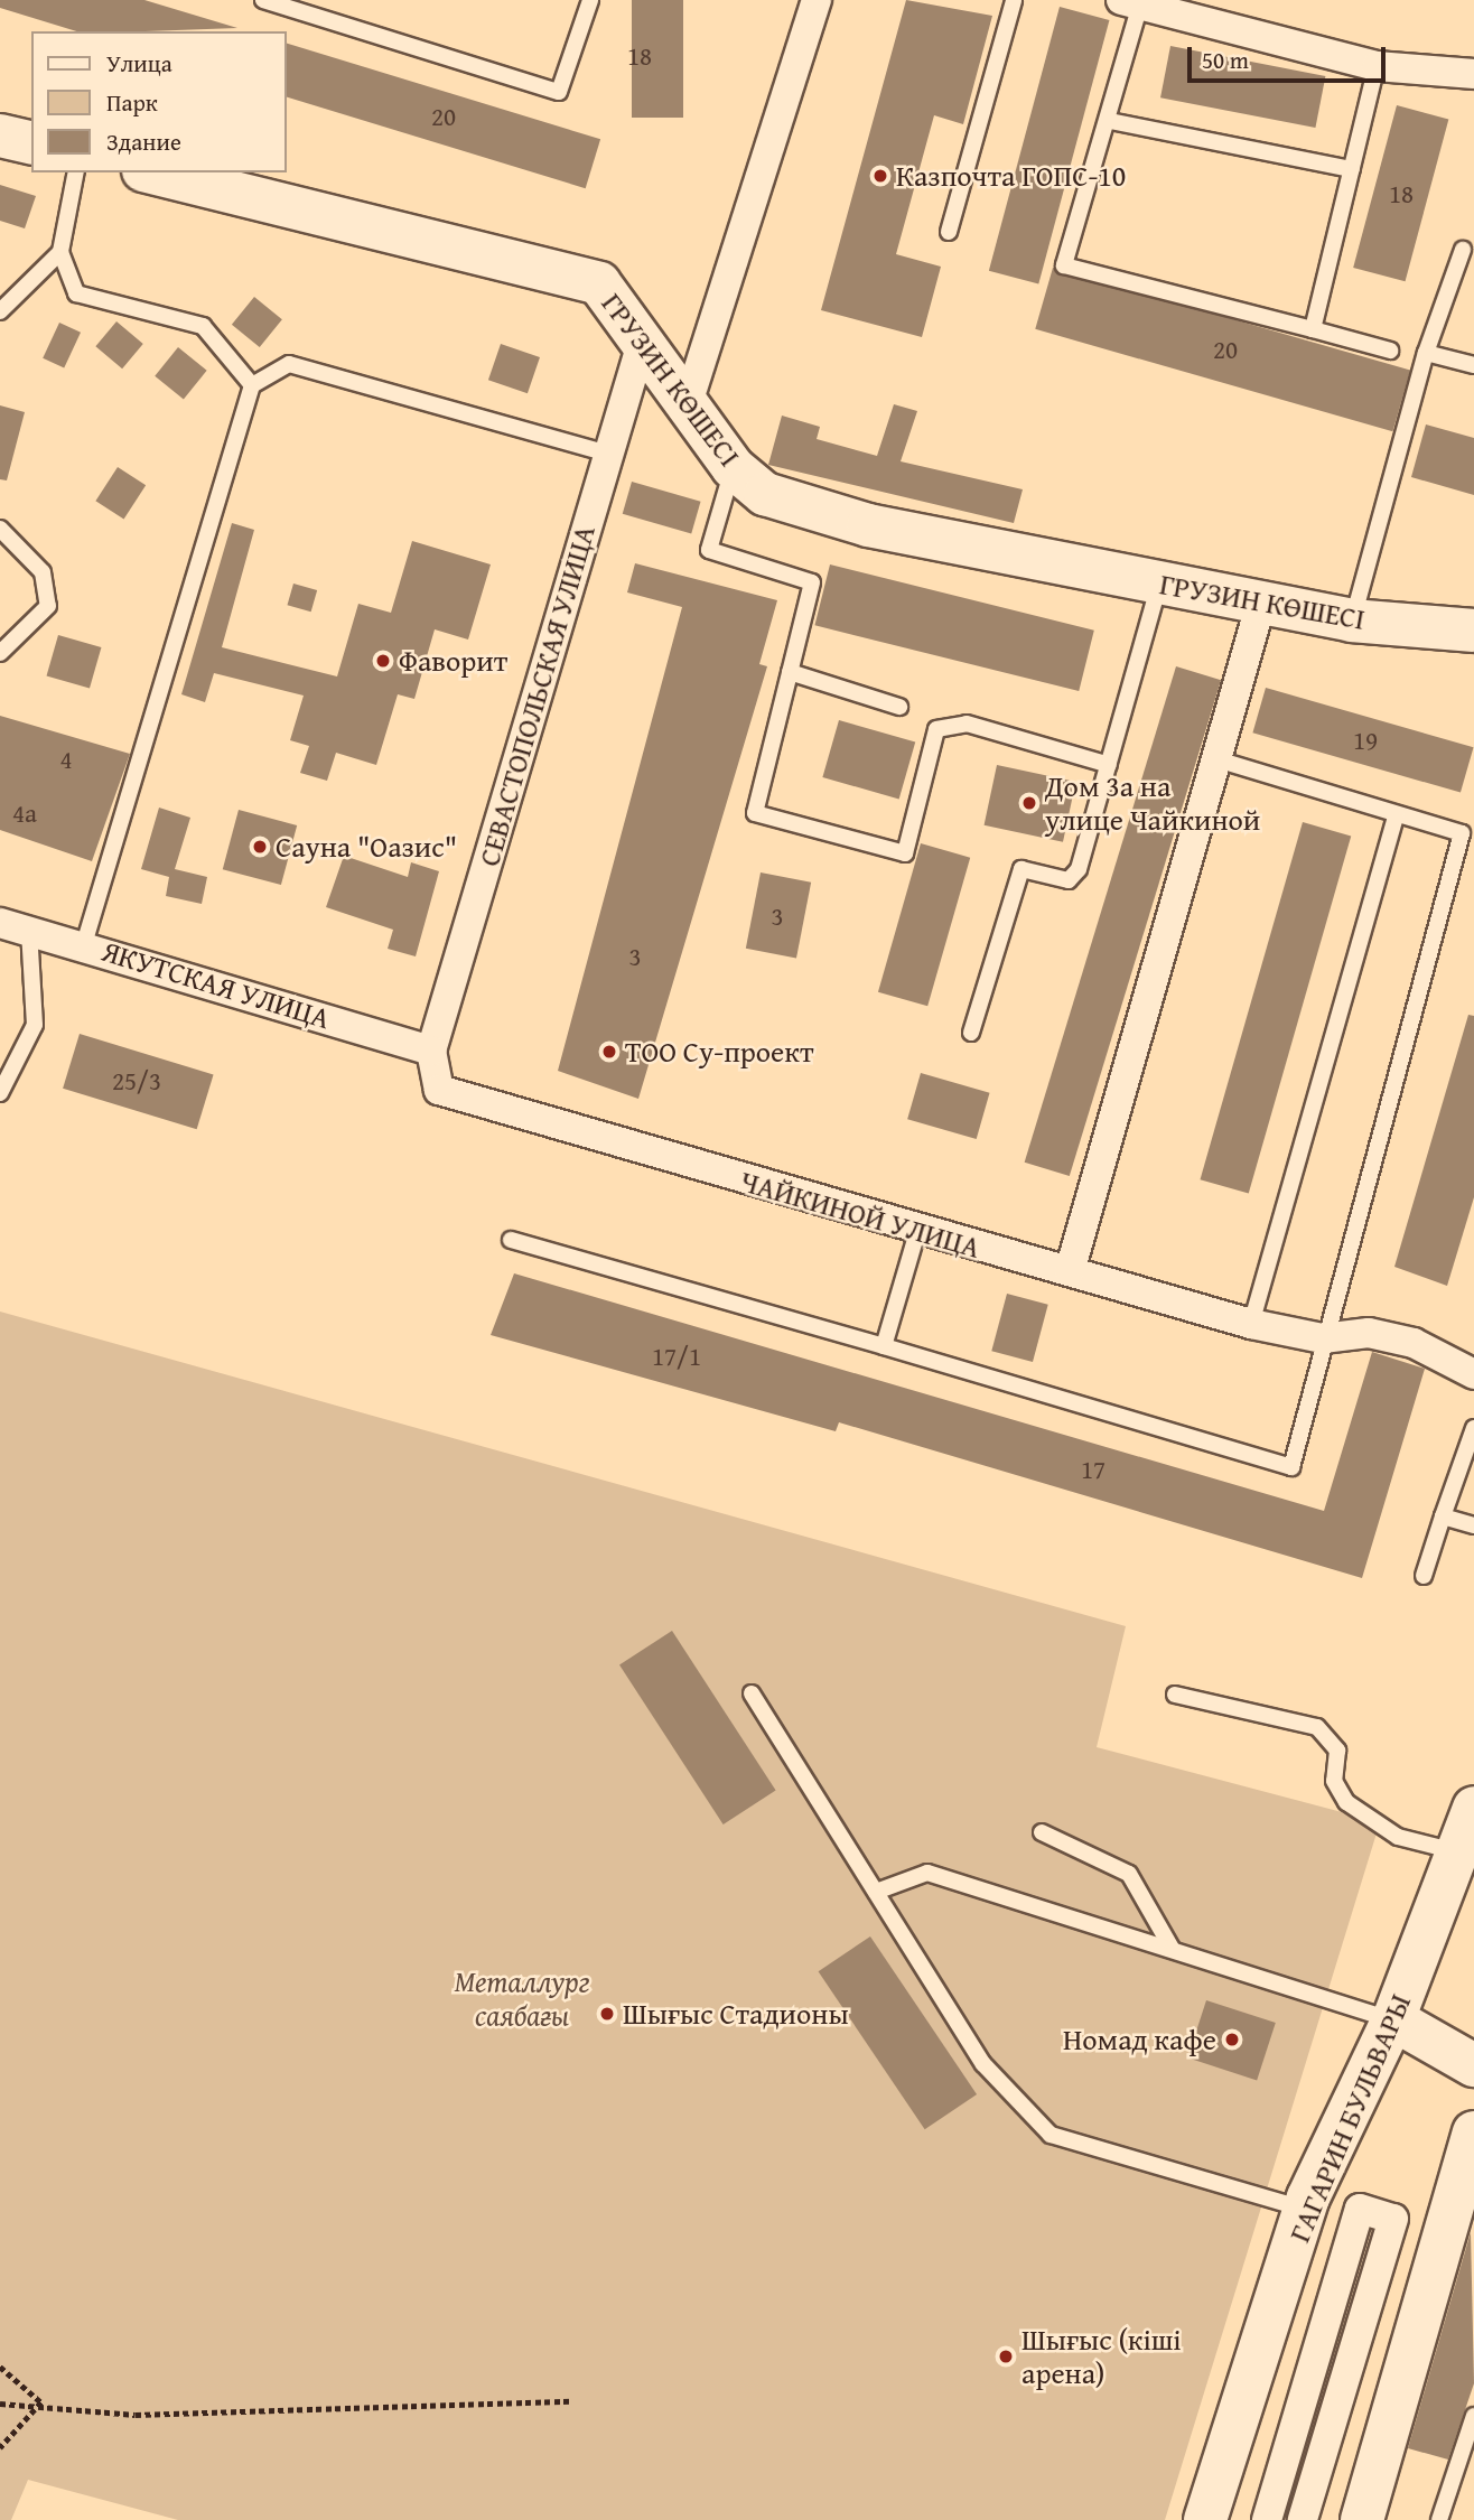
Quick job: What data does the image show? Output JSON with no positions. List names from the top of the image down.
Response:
{
  "streets": {
    "street": [
      "ГРУЗИН КӨШЕСІ",
      "СЕВАСТОПОЛЬСКАЯ УЛИЦА",
      "ЯКУТСКАЯ УЛИЦА",
      "ЧАЙКИНОЙ УЛИЦА",
      "ГАГАРИН БУЛЬВАРЫ"
    ]
  },
  "crossings": [
    ["ГРУЗИН КӨШЕСІ", "СЕВАСТОПОЛЬСКАЯ УЛИЦА"],
    ["СЕВАСТОПОЛЬСКАЯ УЛИЦА", "ЯКУТСКАЯ УЛИЦА"],
    ["СЕВАСТОПОЛЬСКАЯ УЛИЦА", "ЧАЙКИНОЙ УЛИЦА"],
    ["ЯКУТСКАЯ УЛИЦА", "ЧАЙКИНОЙ УЛИЦА"]
  ],
  "parks": ["Металлург саябағы"],
  "places": [
    "Казпочта ГОПС-10",
    "Фаворит",
    "Дом 3а на улице Чайкиной",
    "Сауна \"Оазис\"",
    "ТОО Су-проект",
    "Шығыс Стадионы",
    "Номад кафе",
    "Шығыс (кіші арена)"
  ],
  "house_numbers": [
    "18",
    "20",
    "18",
    "20",
    "19",
    "4",
    "4а",
    "3",
    "3",
    "25/3",
    "17/1",
    "17"
  ],
  "legend": ["Улица", "Парк", "Здание"],
  "scale_bar": "50 m"
}
